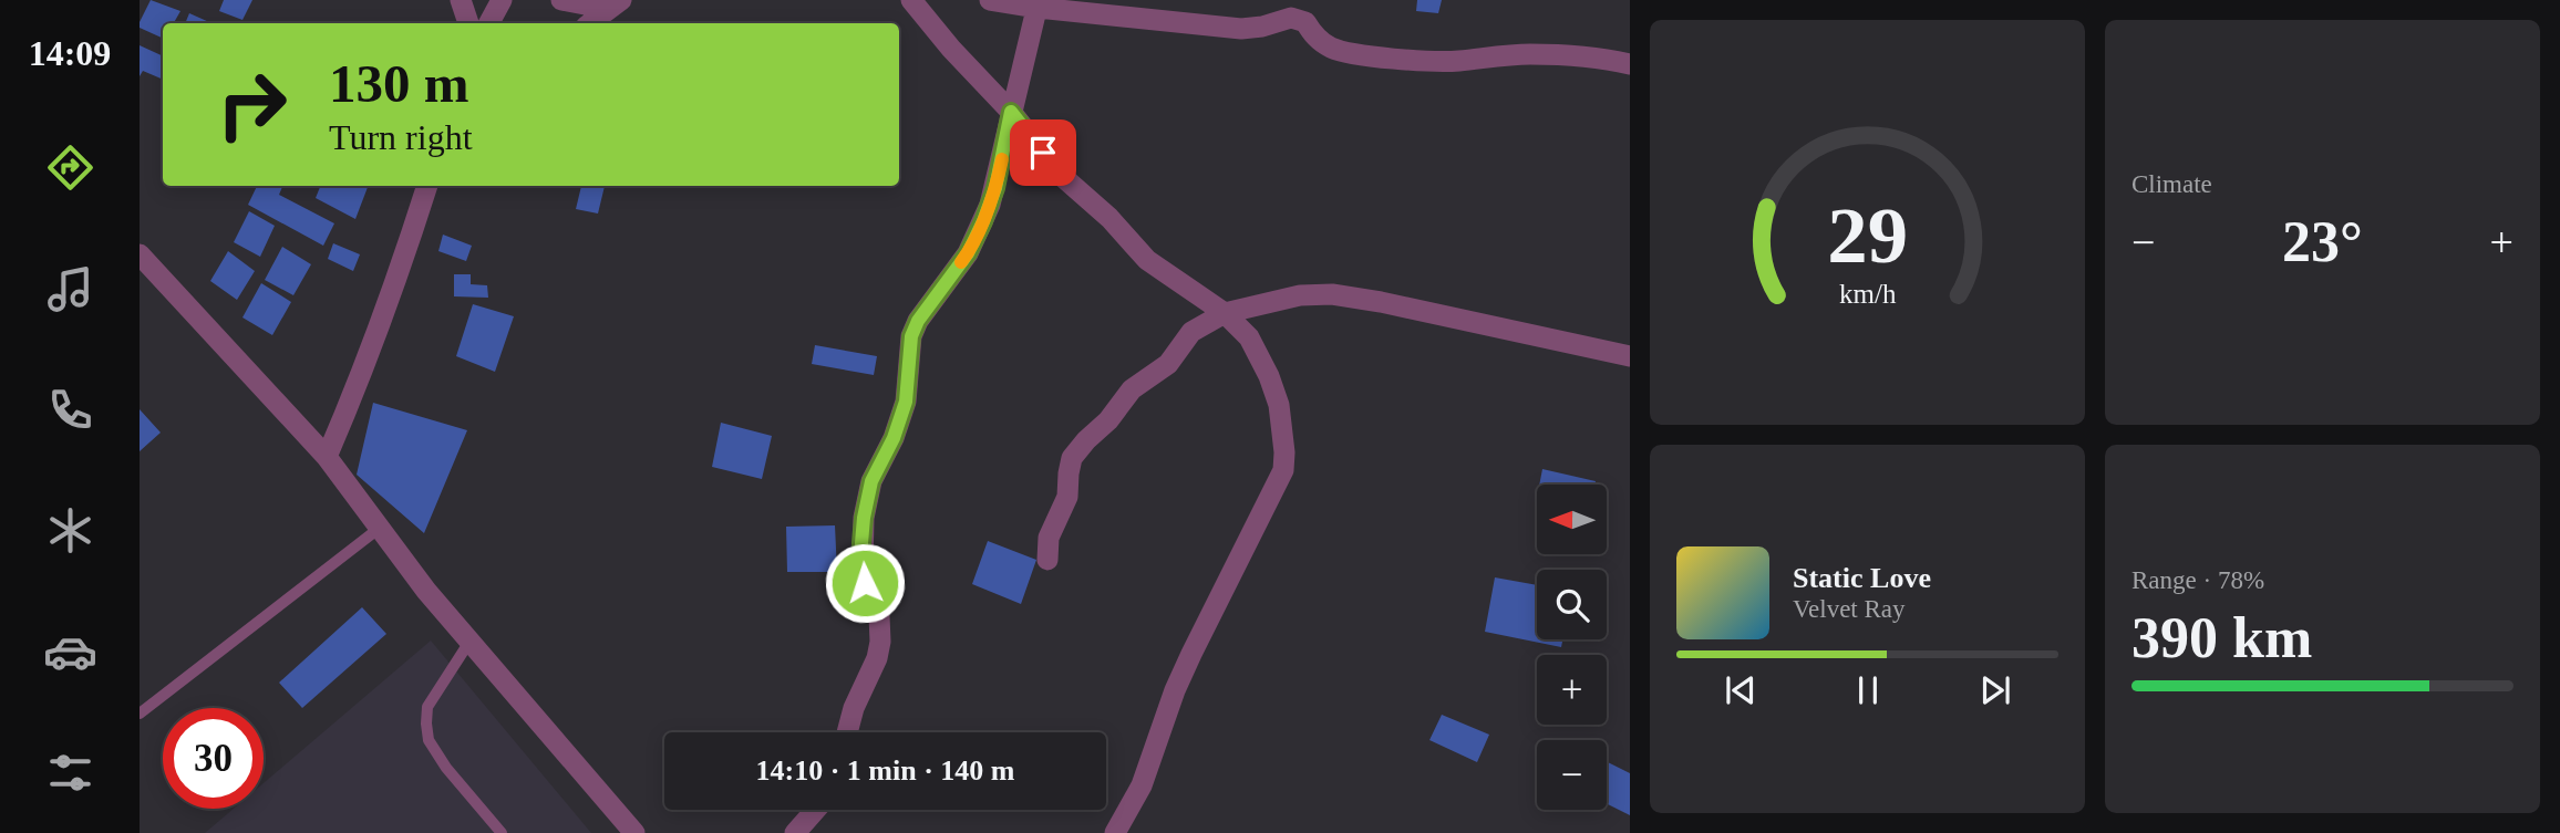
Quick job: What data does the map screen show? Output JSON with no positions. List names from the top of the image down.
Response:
{
  "north": "left",
  "page": {
    "tabs": "14:09",
    "tile": [
      "Climate",
      ["Range · 78%", "390 km"]
    ],
    "turn": ["130 m", "Turn right"],
    "heat": ["−", "23°", "+"],
    "map_buttons": ["+", "−"],
    "song": ["Static Love", "Velvet Ray"],
    "limit": "30",
    "trip": "14:10 · 1 min · 140 m",
    "gauge": ["29", "km/h"]
  }
}
